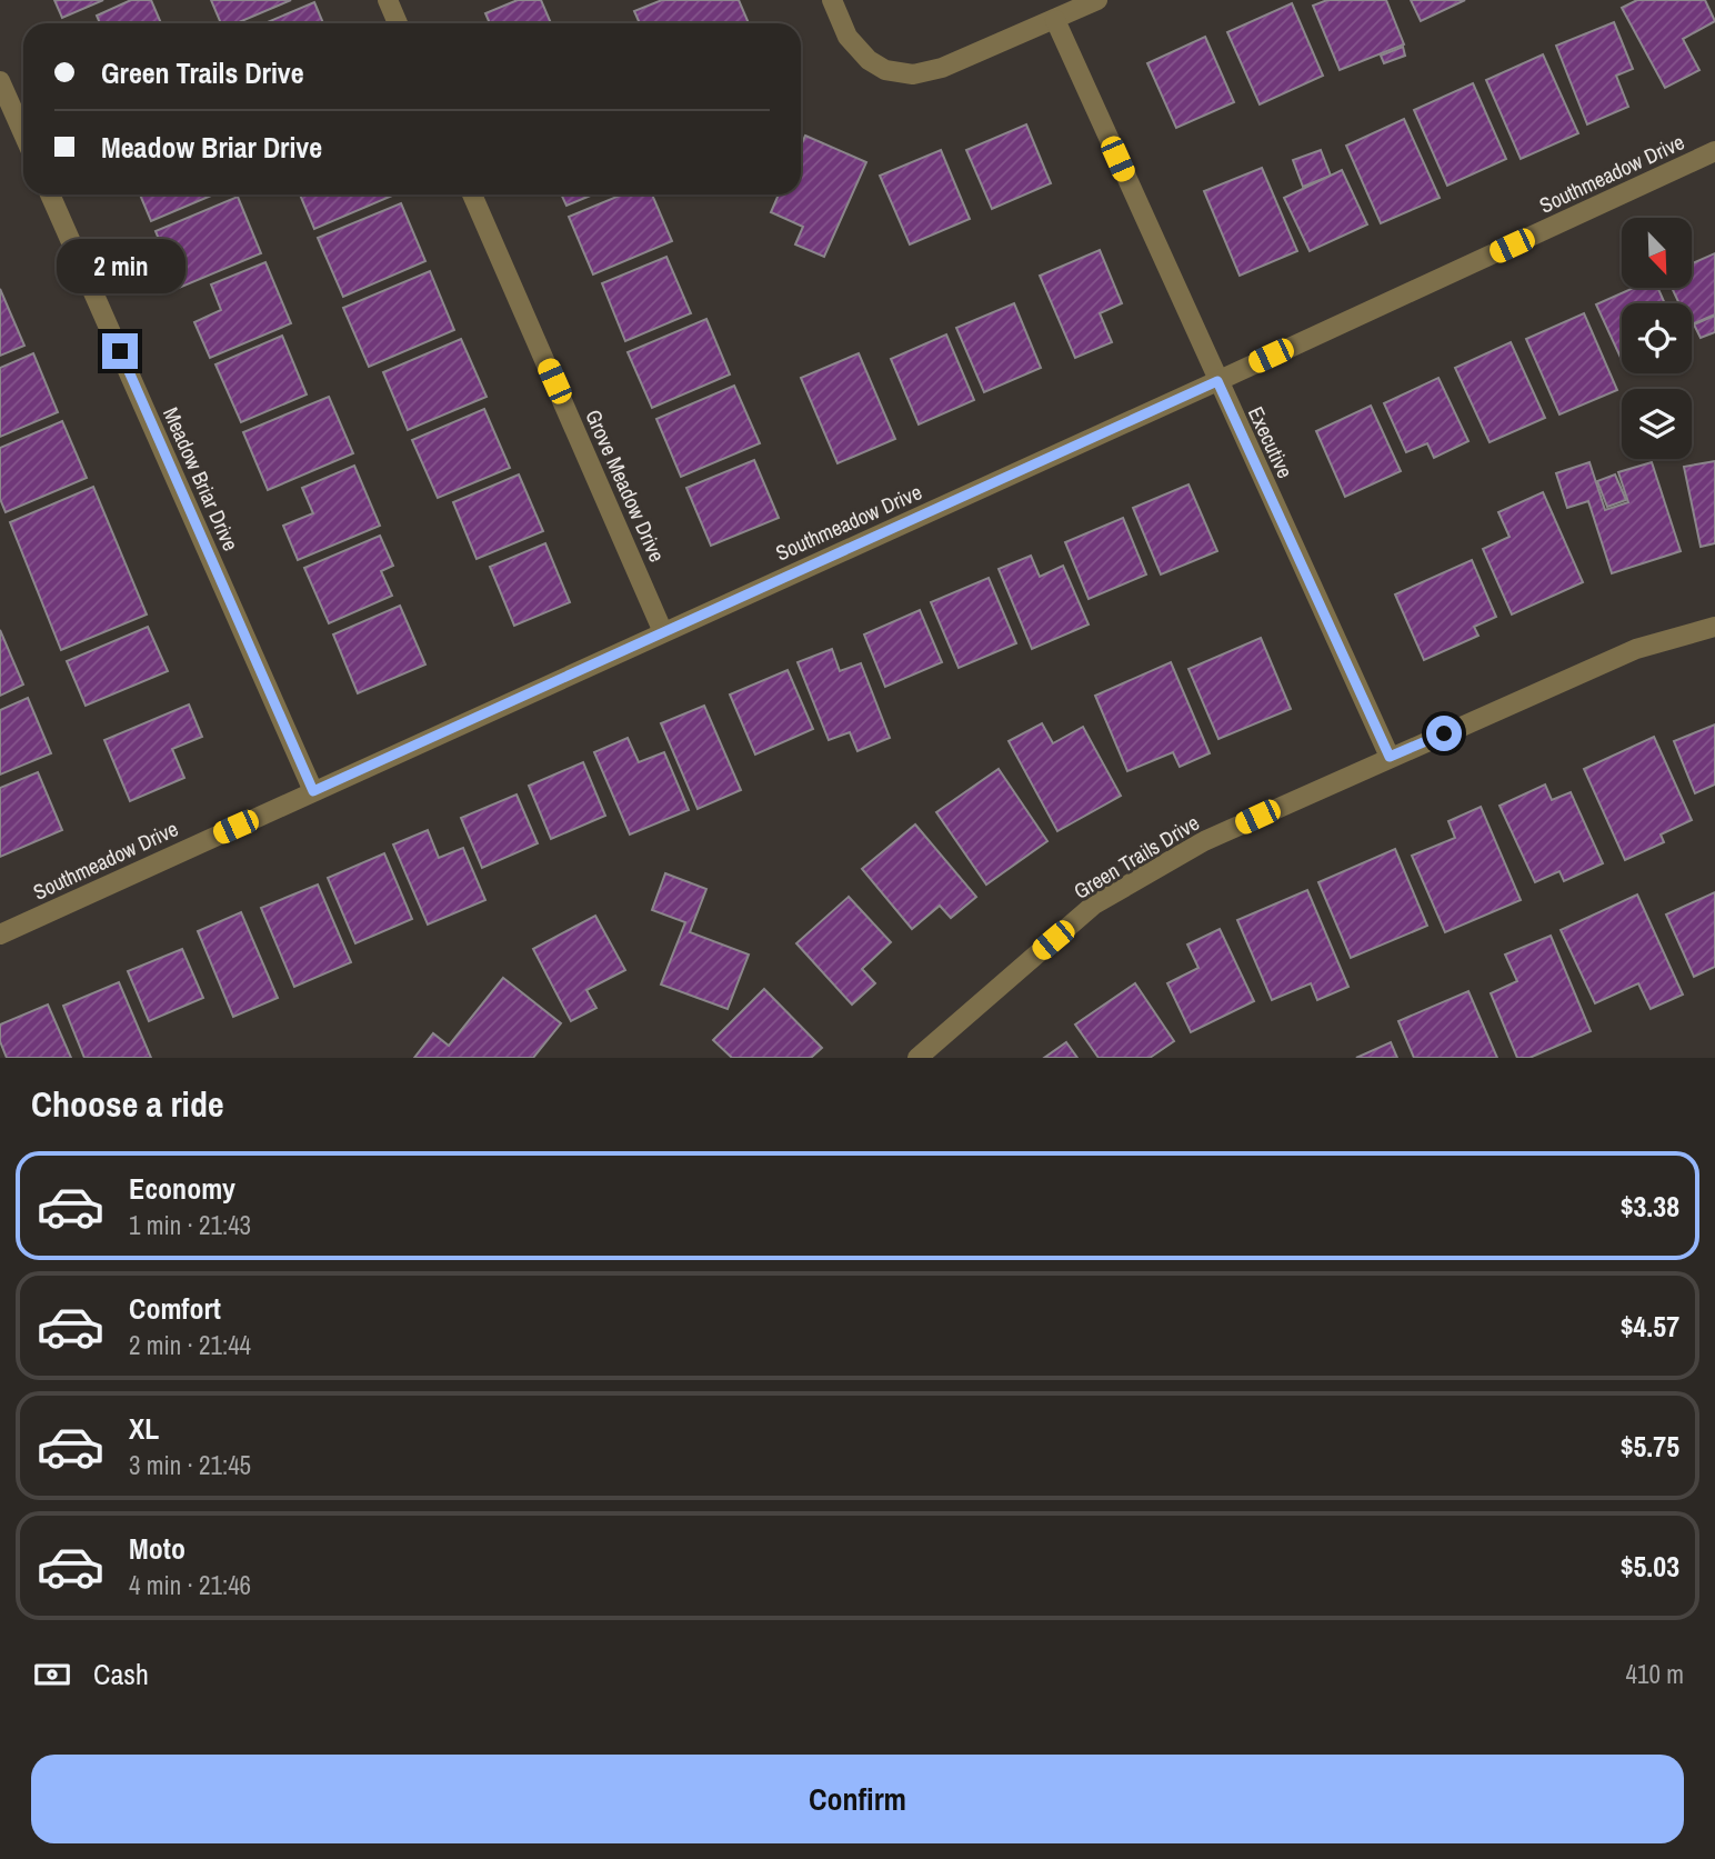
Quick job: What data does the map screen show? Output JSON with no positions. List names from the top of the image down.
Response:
{
  "streets": {
    "street": [
      "Southmeadow Drive",
      "Executive",
      "Meadow Briar Drive",
      "Grove Meadow Drive",
      "Green Trails Drive"
    ]
  },
  "crossings": [
    ["Southmeadow Drive", "Executive"],
    ["Southmeadow Drive", "Meadow Briar Drive"],
    ["Southmeadow Drive", "Grove Meadow Drive"],
    ["Executive", "Green Trails Drive"]
  ],
  "north": "bottom right",
  "page": {
    "banner": ["Green Trails Drive", "Meadow Briar Drive"],
    "bubble": "2 min",
    "heading": "Choose a ride",
    "list": [
      {
        "name": "Economy",
        "note": "1 min · 21:43",
        "value": "$3.38"
      },
      {
        "name": "Comfort",
        "note": "2 min · 21:44",
        "value": "$4.57"
      },
      {
        "name": "XL",
        "note": "3 min · 21:45",
        "value": "$5.75"
      },
      {
        "name": "Moto",
        "note": "4 min · 21:46",
        "value": "$5.03"
      }
    ],
    "pay": ["Cash", "410 m"],
    "buttons": "Confirm"
  }
}
